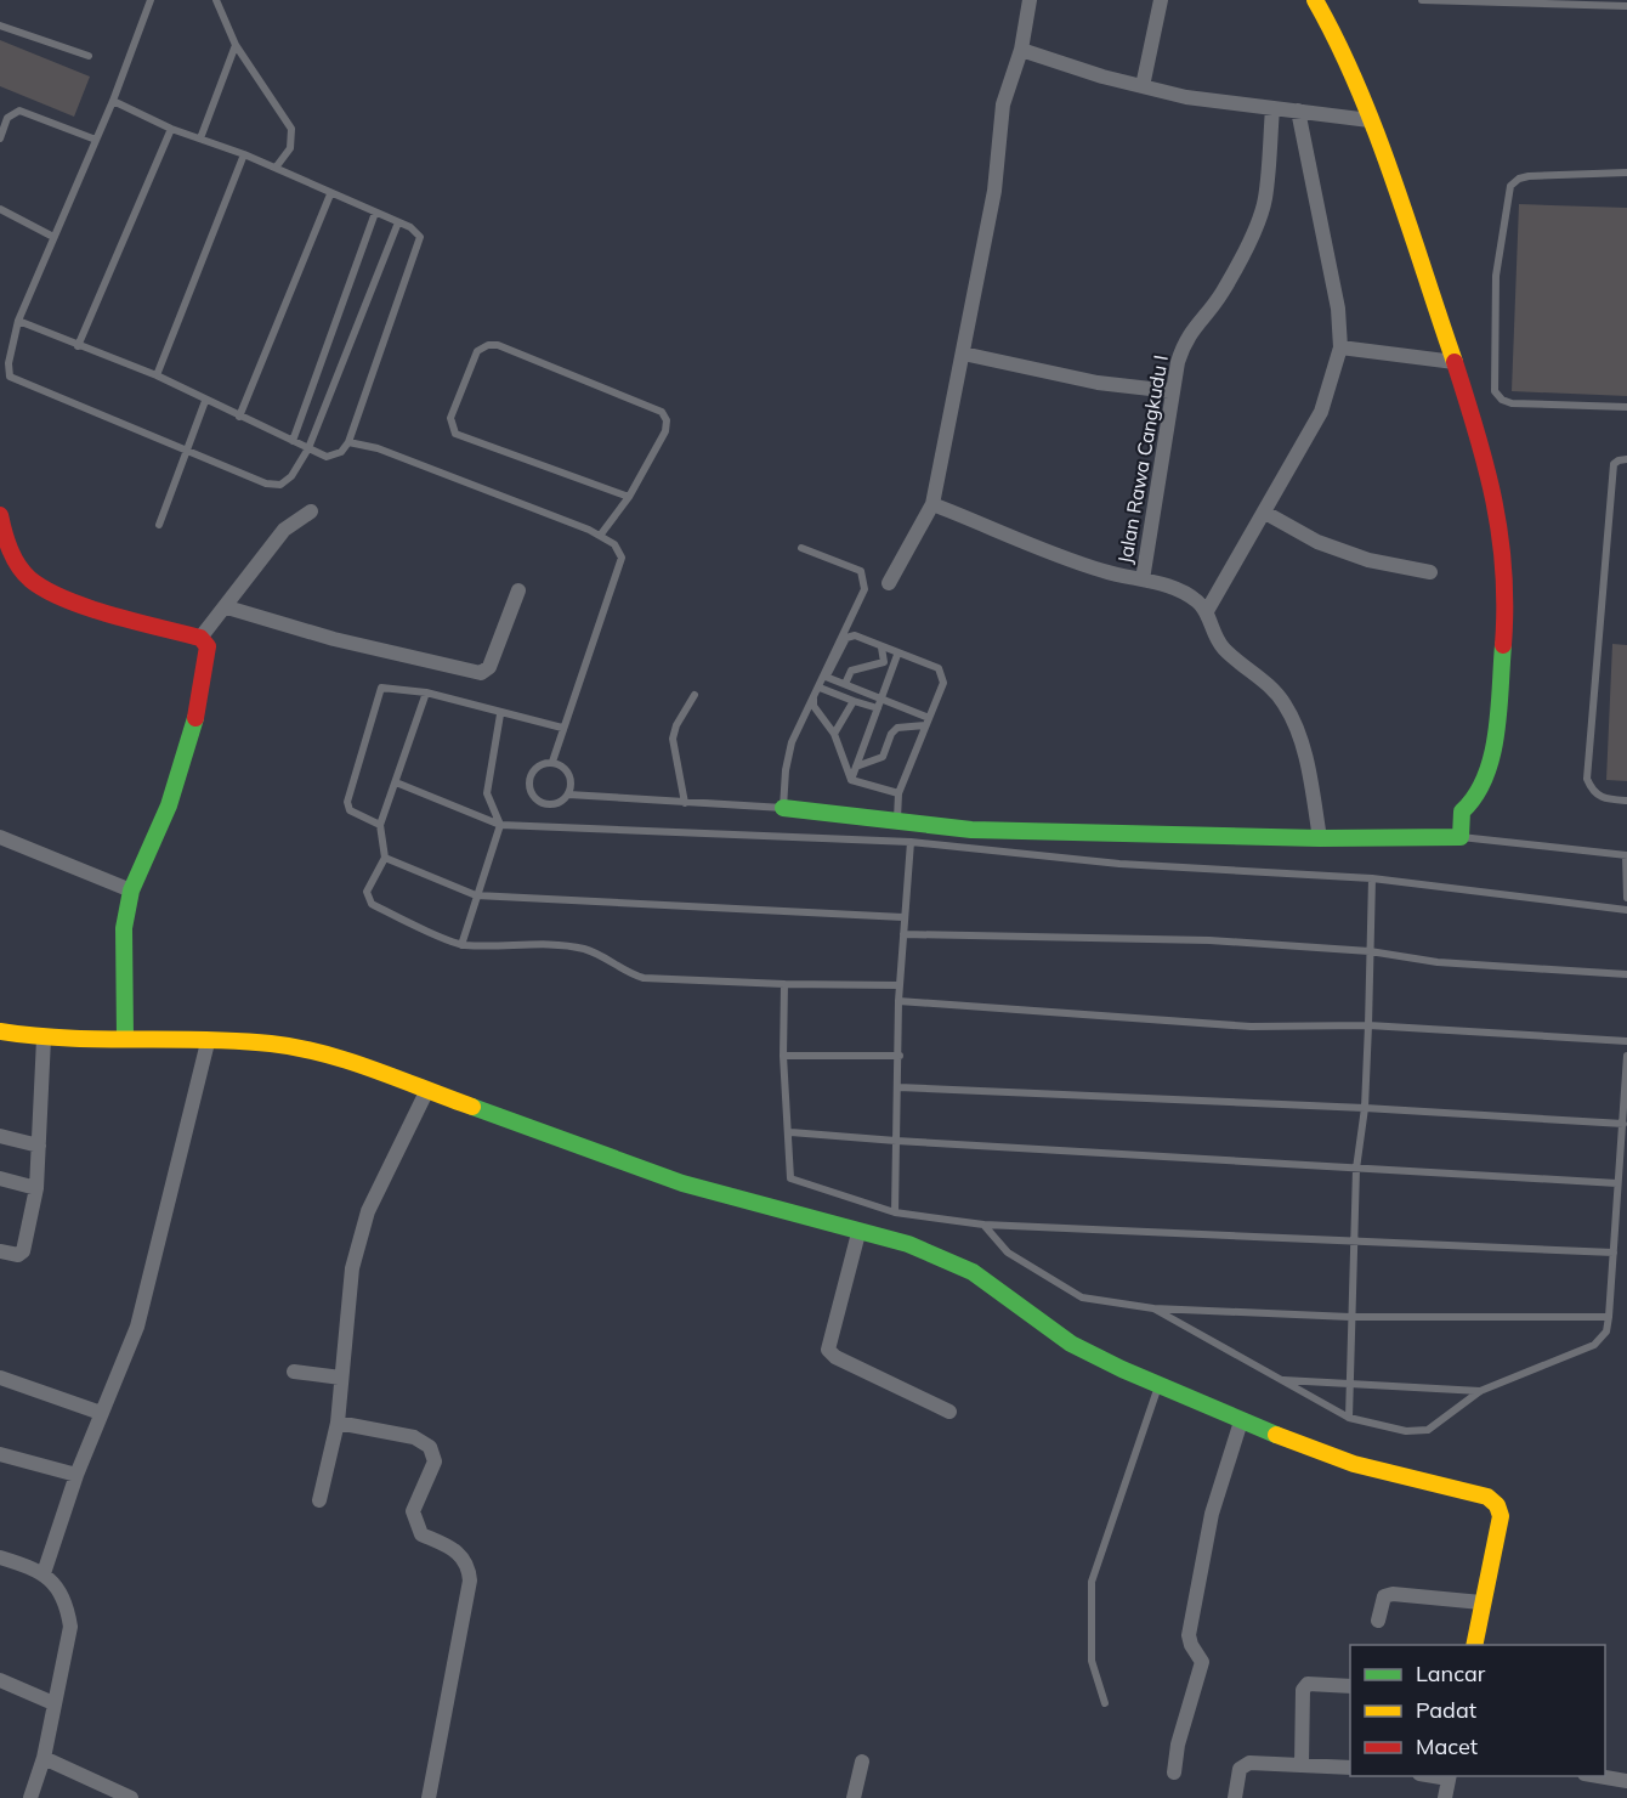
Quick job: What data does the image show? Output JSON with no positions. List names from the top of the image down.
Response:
{
  "streets": {
    "street": ["Jalan Rawa Cangkudu I"]
  },
  "legend": ["Lancar", "Padat", "Macet"]
}
